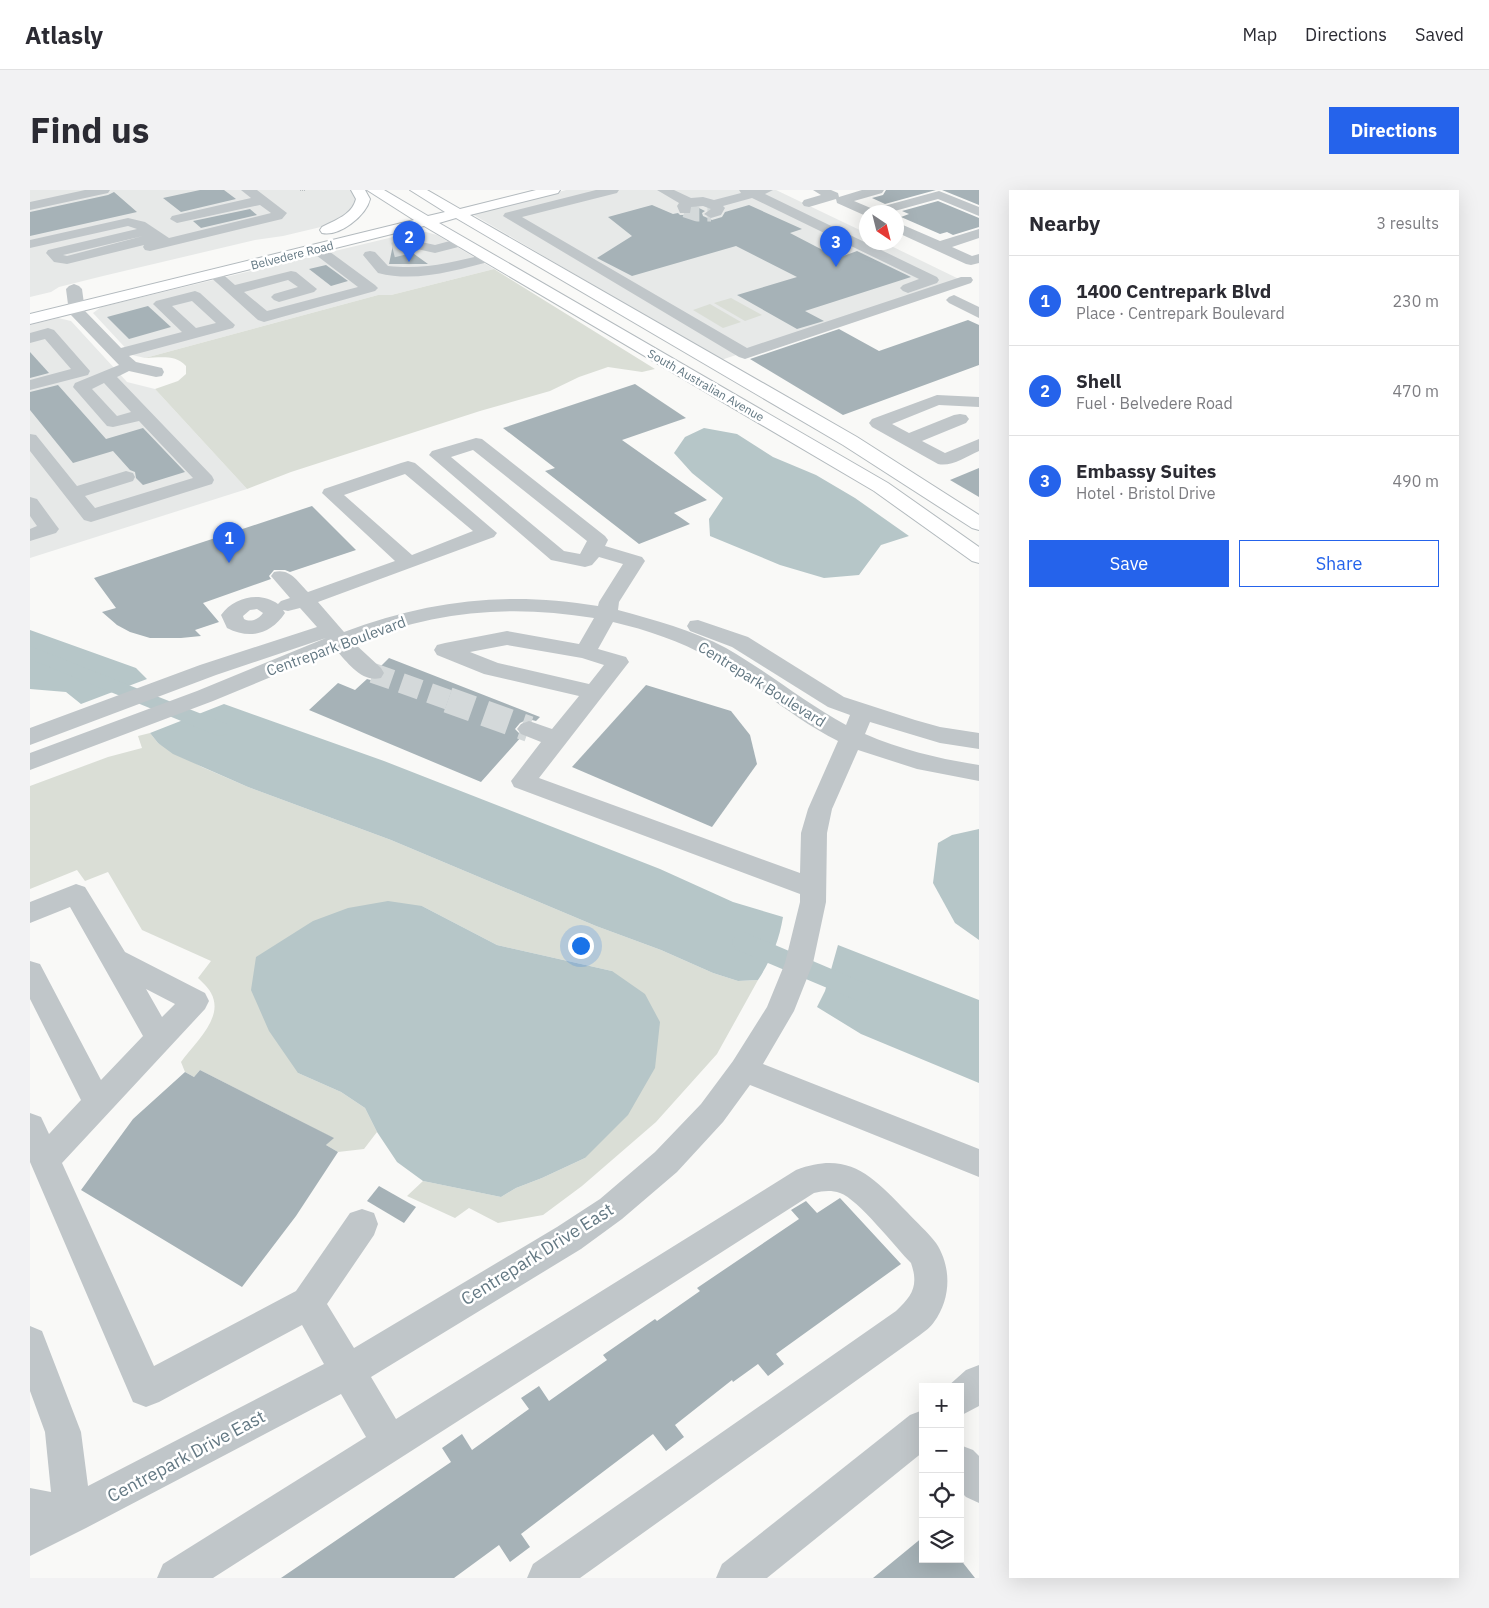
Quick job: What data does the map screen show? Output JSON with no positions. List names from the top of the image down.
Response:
{
  "streets": {
    "main road": ["Belvedere Road", "South Australian Avenue"],
    "street": ["Centrepark Boulevard", "Centrepark Drive East"]
  },
  "crossings": [
    ["Belvedere Road", "South Australian Avenue"],
    ["Centrepark Boulevard", "Centrepark Drive East"]
  ],
  "north": "bottom right",
  "page": {
    "header": "Atlasly",
    "nav": ["Map", "Directions", "Saved"],
    "title": "Find us",
    "buttons": [
      "Directions",
      ["Save", "Share"]
    ],
    "heading": ["Nearby", "3 results"],
    "pins": ["2", "3", "1"],
    "list": [
      {
        "mark": "1",
        "name": "1400 Centrepark Blvd",
        "note": "Place · Centrepark Boulevard",
        "value": "230 m"
      },
      {
        "mark": "2",
        "name": "Shell",
        "note": "Fuel · Belvedere Road",
        "value": "470 m"
      },
      {
        "mark": "3",
        "name": "Embassy Suites",
        "note": "Hotel · Bristol Drive",
        "value": "490 m"
      }
    ],
    "map_buttons": ["+", "−"]
  }
}
